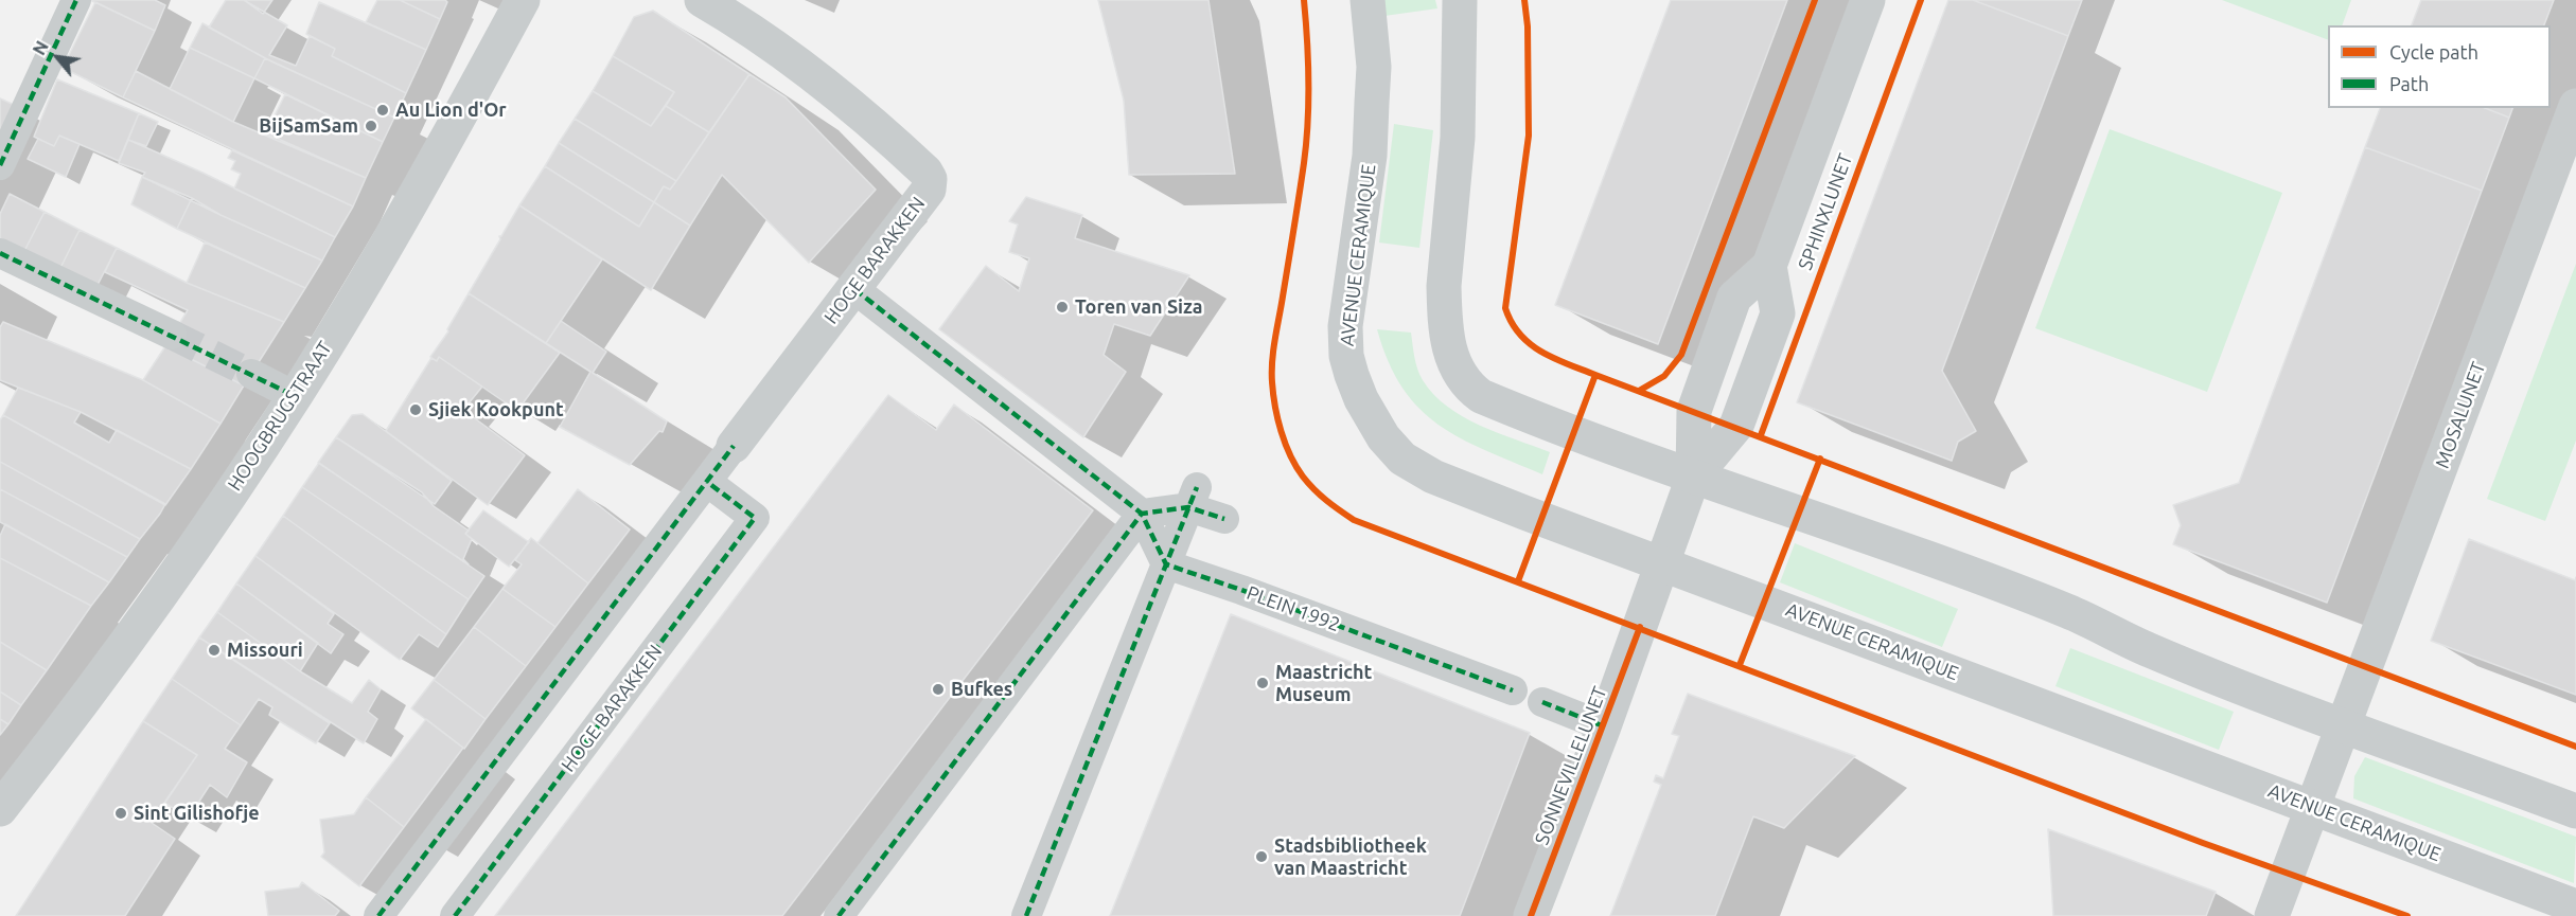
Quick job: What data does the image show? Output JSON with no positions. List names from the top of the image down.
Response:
{
  "streets": {
    "street": [
      "SPHINXLUNET",
      "AVENUE CERAMIQUE",
      "HOGE BARAKKEN",
      "MOSALUNET",
      "HOOGBRUGSTRAAT",
      "PLEIN 1992",
      "SONNEVILLELUNET"
    ]
  },
  "crossings": [
    ["SPHINXLUNET", "SONNEVILLELUNET"],
    ["AVENUE CERAMIQUE", "MOSALUNET"],
    ["AVENUE CERAMIQUE", "SONNEVILLELUNET"]
  ],
  "places": [
    "Au Lion d'Or",
    "BijSamSam",
    "Toren van Siza",
    "Sjiek Kookpunt",
    "Missouri",
    "Maastricht Museum",
    "Bufkes",
    "Sint Gilishofje",
    "Stadsbibliotheek van Maastricht"
  ],
  "legend": ["Cycle path", "Path"],
  "north": "top left"
}
